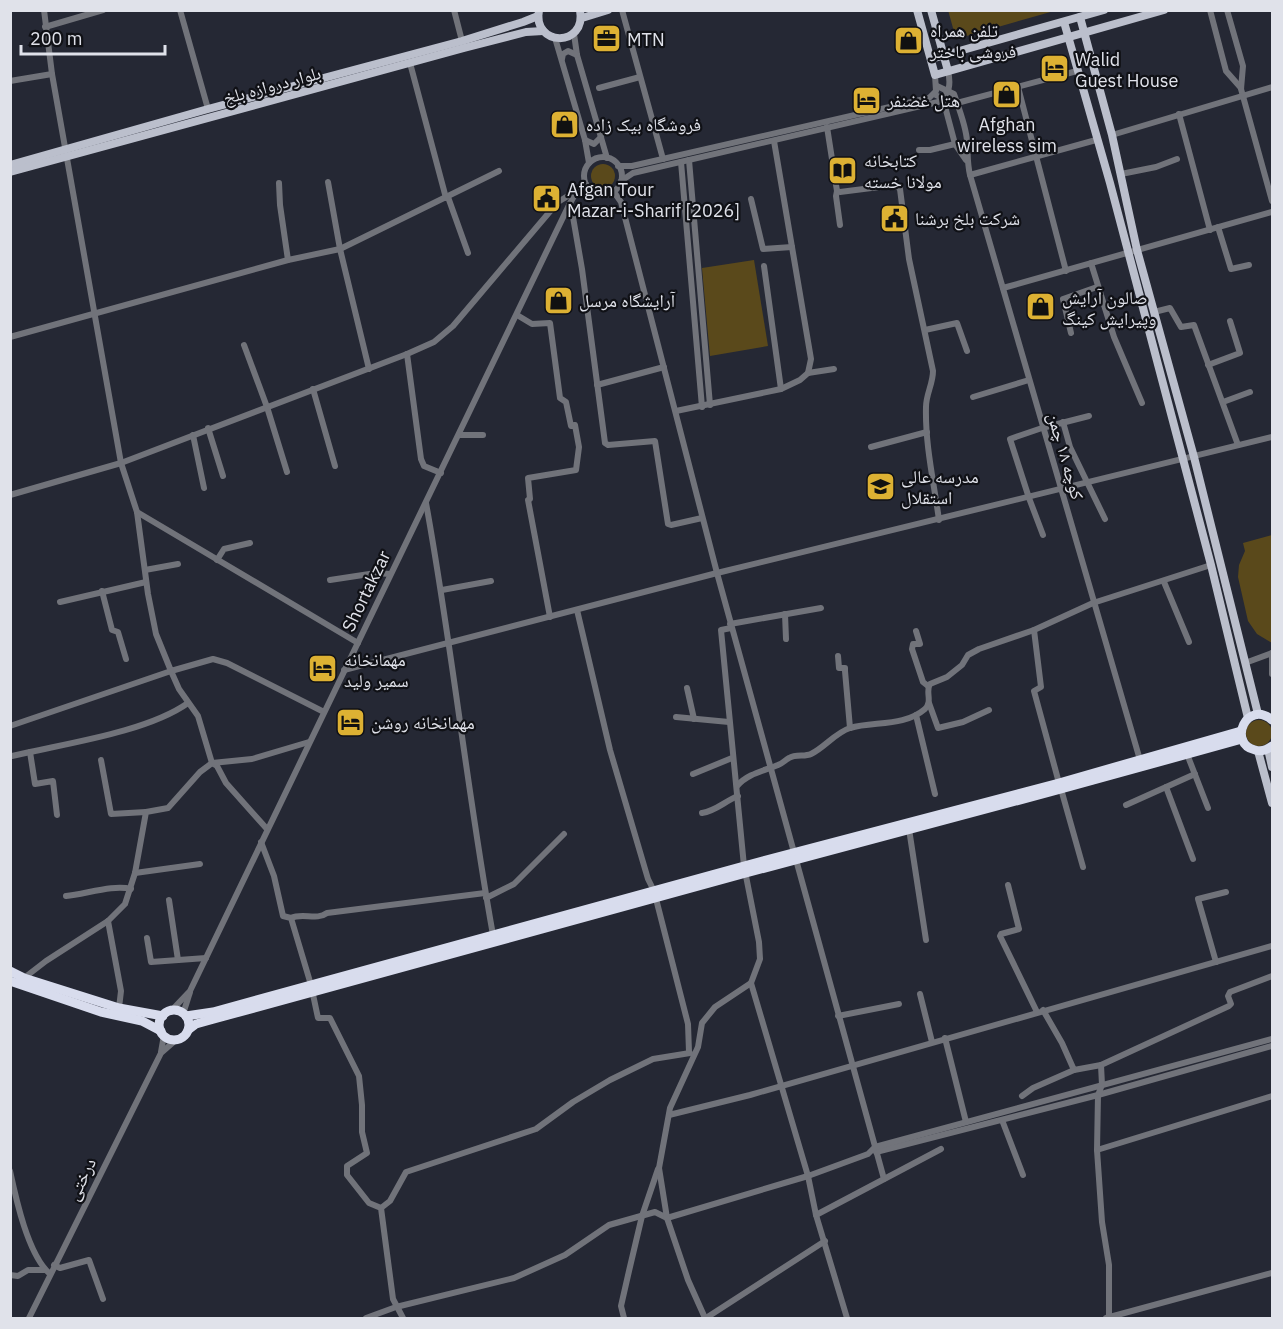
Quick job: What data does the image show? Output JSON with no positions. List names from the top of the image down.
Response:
{
  "streets": {
    "main road": ["بلوار دروازه بلخ"],
    "street": ["كوچه ١٨ چمن", "Shortakzar", "درختی"]
  },
  "places": {
    "office": ["MTN"],
    "shop": [
      "تلفن همراه فروشی باختر",
      "Afghan wireless sim",
      "فروشگاه بیک زاده",
      "آرایشگاه مرسل",
      "صالون آرایش وپیرایش کینگ"
    ],
    "hotel": [
      "Walid Guest House",
      "هتل غضنفر",
      "مهمانخانه سمیر ولید",
      "مهمانخانه روشن"
    ],
    "library": ["کتابخانه مولانا خسته"],
    "public building": ["Afgan Tour Mazar-i-Sharif [2026]", "شرکت بلخ برشنا"],
    "school or university": ["مدرسه عالی استقلال"]
  },
  "scale_bar": "200 m"
}
